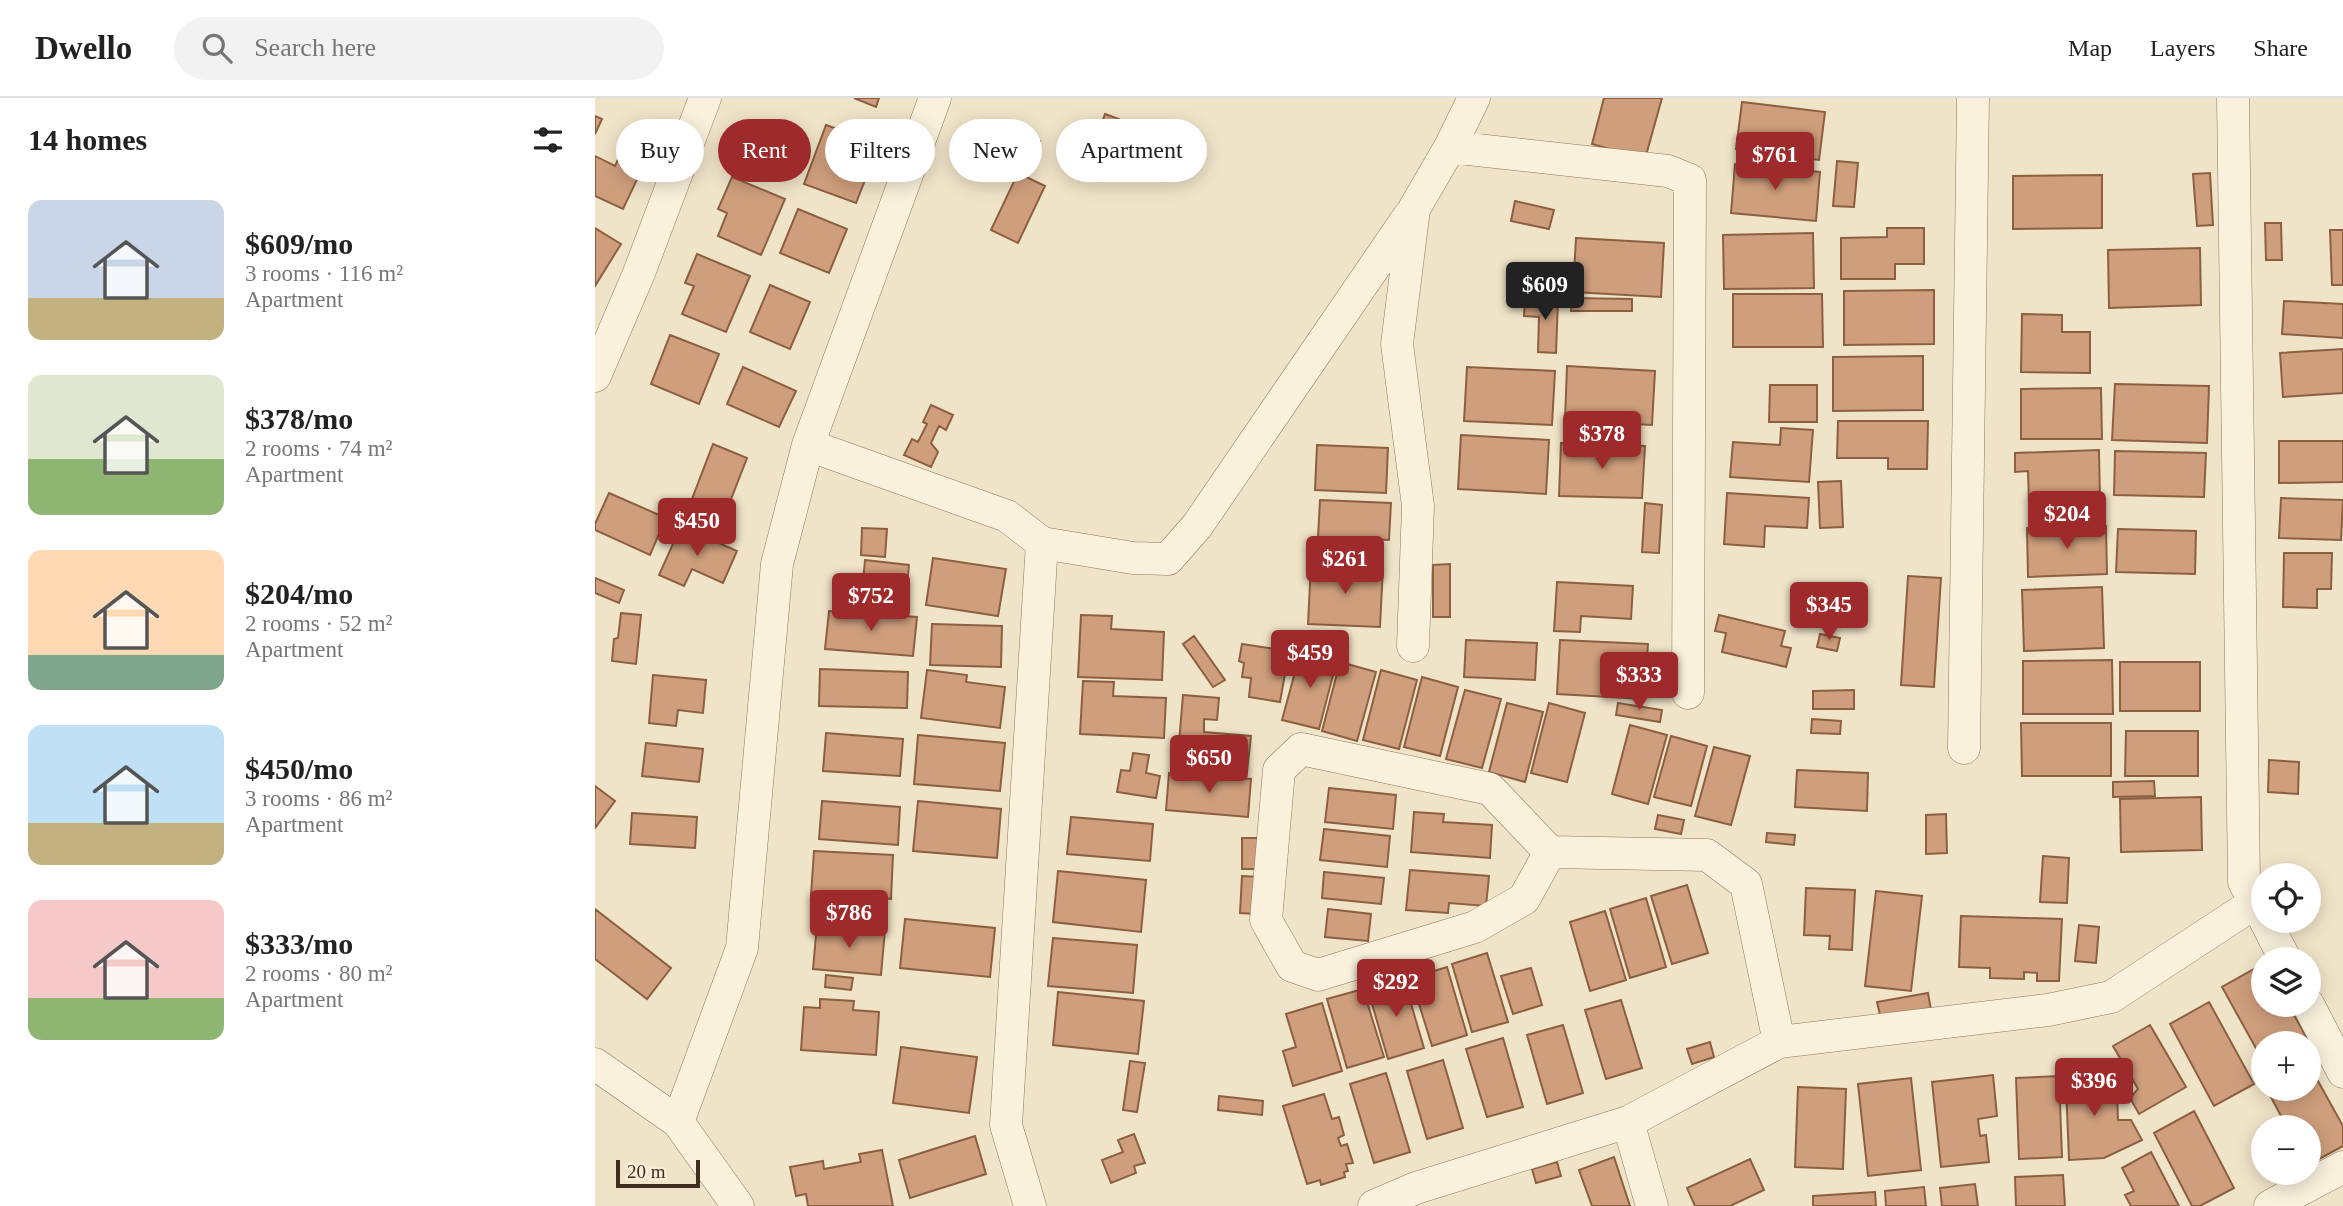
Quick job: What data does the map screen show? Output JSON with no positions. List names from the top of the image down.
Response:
{
  "scale_bar": "20 m",
  "page": {
    "header": "Dwello",
    "search": "Search here",
    "nav": ["Map", "Layers", "Share"],
    "heading": "14 homes",
    "chip": [
      "Buy",
      "Rent",
      "Filters",
      "New",
      "Apartment"
    ],
    "price": [
      "$761",
      "$609",
      "$378",
      "$204",
      "$450",
      "$261",
      "$752",
      "$345",
      "$459",
      "$333",
      "$650",
      "$786",
      "$292",
      "$396"
    ],
    "list": [
      {
        "name": "$609/mo",
        "note": "3 rooms · 116 m² · Apartment"
      },
      {
        "name": "$378/mo",
        "note": "2 rooms · 74 m² · Apartment"
      },
      {
        "name": "$204/mo",
        "note": "2 rooms · 52 m² · Apartment"
      },
      {
        "name": "$450/mo",
        "note": "3 rooms · 86 m² · Apartment"
      },
      {
        "name": "$333/mo",
        "note": "2 rooms · 80 m² · Apartment"
      }
    ],
    "map_buttons": ["+", "−"],
    "scale": "20 m"
  }
}
